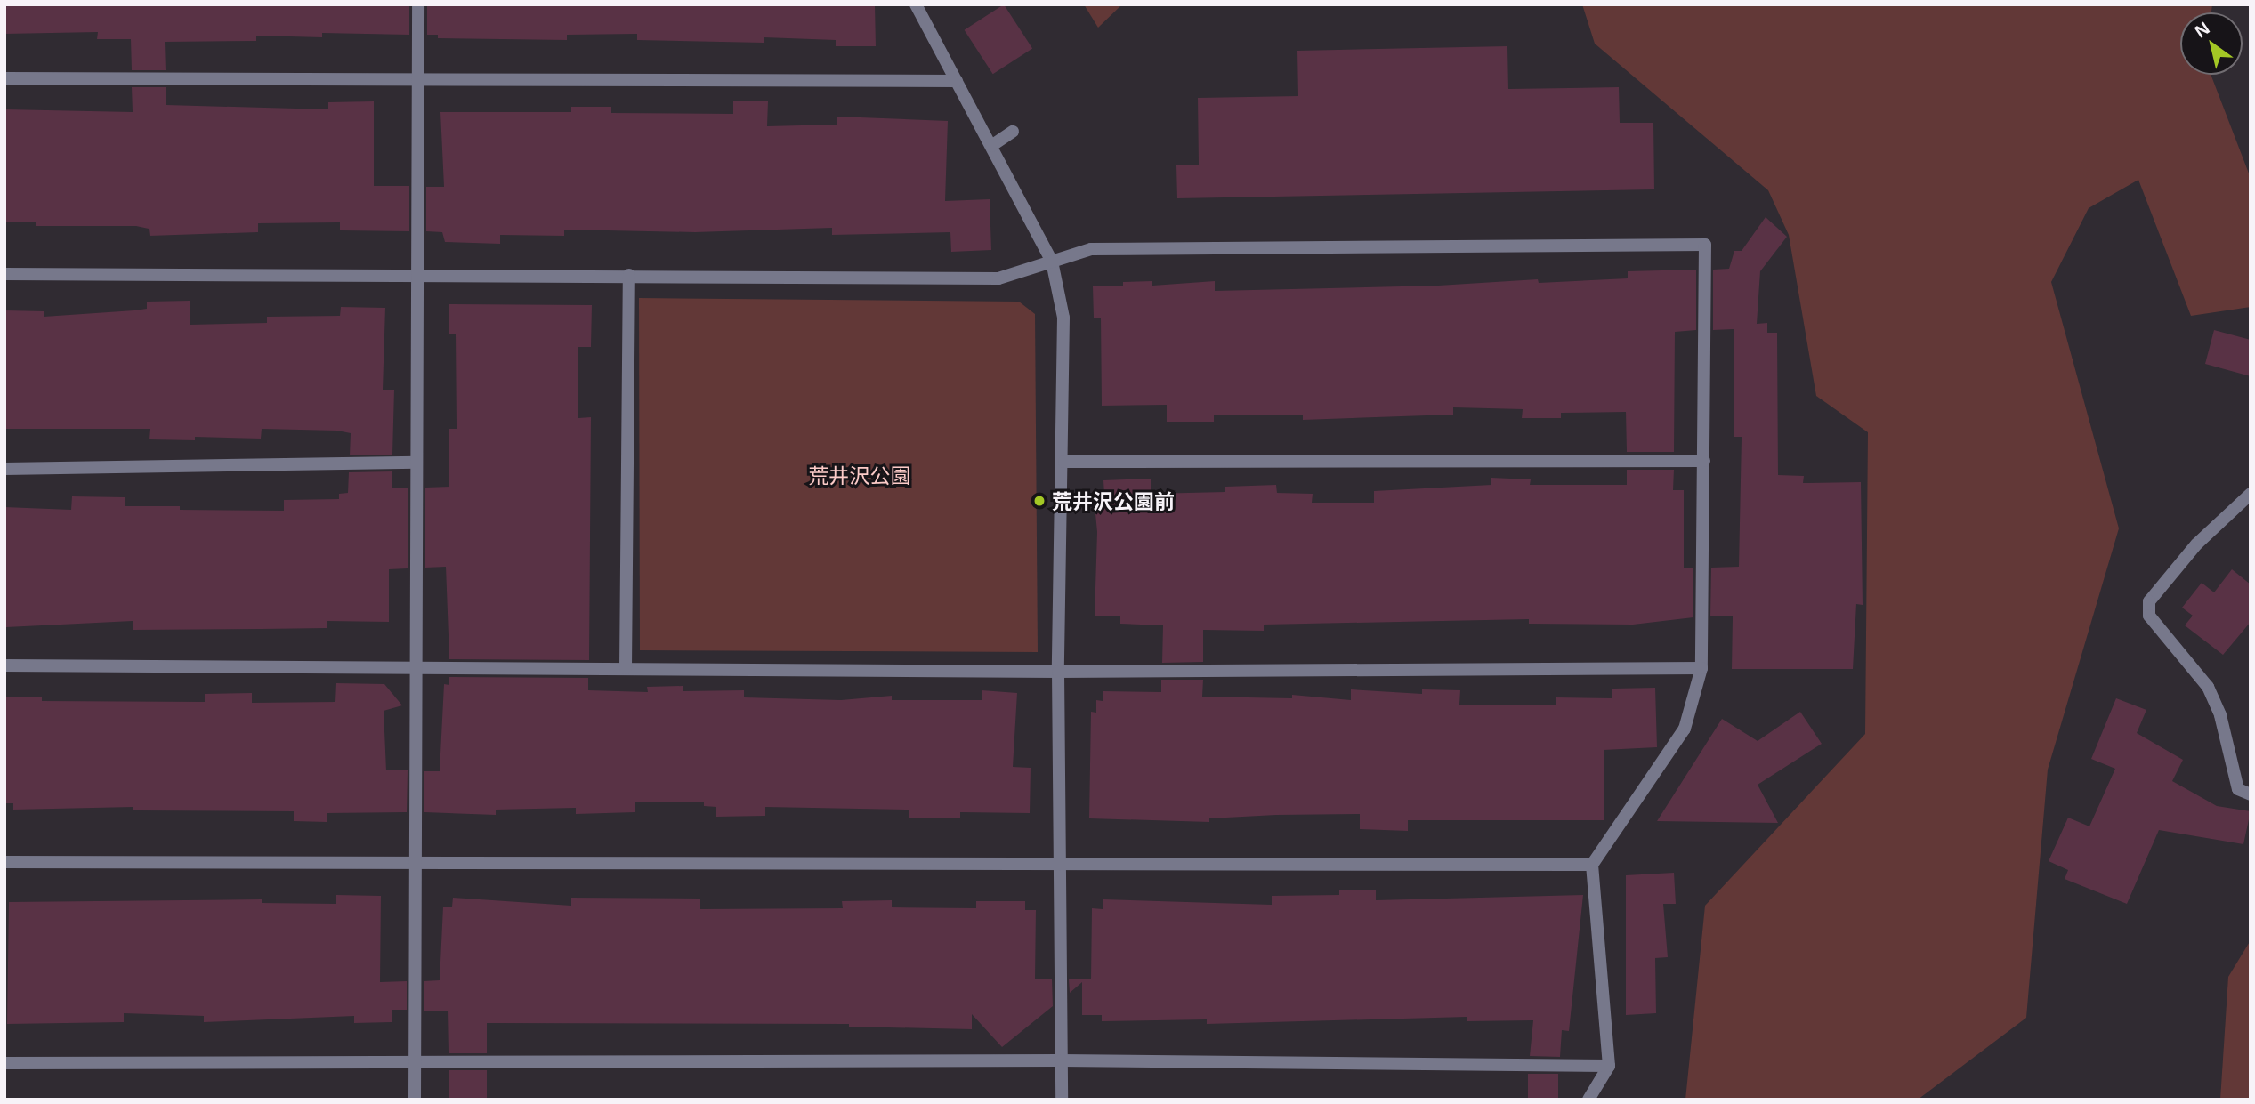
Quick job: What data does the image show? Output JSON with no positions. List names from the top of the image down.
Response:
{
  "parks": ["荒井沢公園"],
  "places": ["荒井沢公園前"],
  "north": "top left"
}
